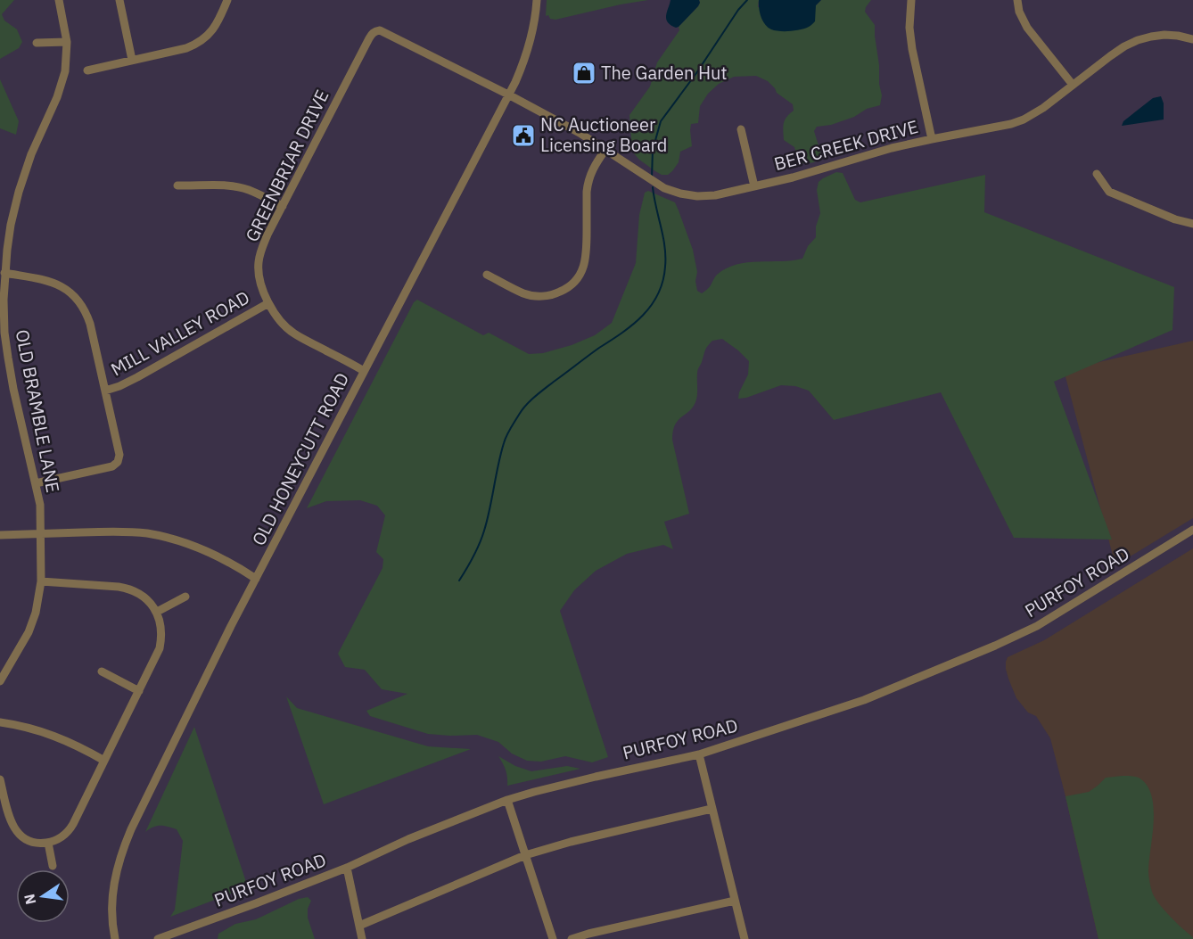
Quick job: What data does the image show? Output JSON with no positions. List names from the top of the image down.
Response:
{
  "streets": {
    "street": [
      "BER CREEK DRIVE",
      "GREENBRIAR DRIVE",
      "MILL VALLEY ROAD",
      "OLD BRAMBLE LANE",
      "OLD HONEYCUTT ROAD",
      "PURFOY ROAD"
    ]
  },
  "crossings": [
    ["BER CREEK DRIVE", "GREENBRIAR DRIVE"],
    ["BER CREEK DRIVE", "OLD HONEYCUTT ROAD"],
    ["GREENBRIAR DRIVE", "MILL VALLEY ROAD"],
    ["GREENBRIAR DRIVE", "OLD HONEYCUTT ROAD"]
  ],
  "places": {
    "shop": ["The Garden Hut"],
    "public building": ["NC Auctioneer Licensing Board"]
  },
  "north": "left"
}
